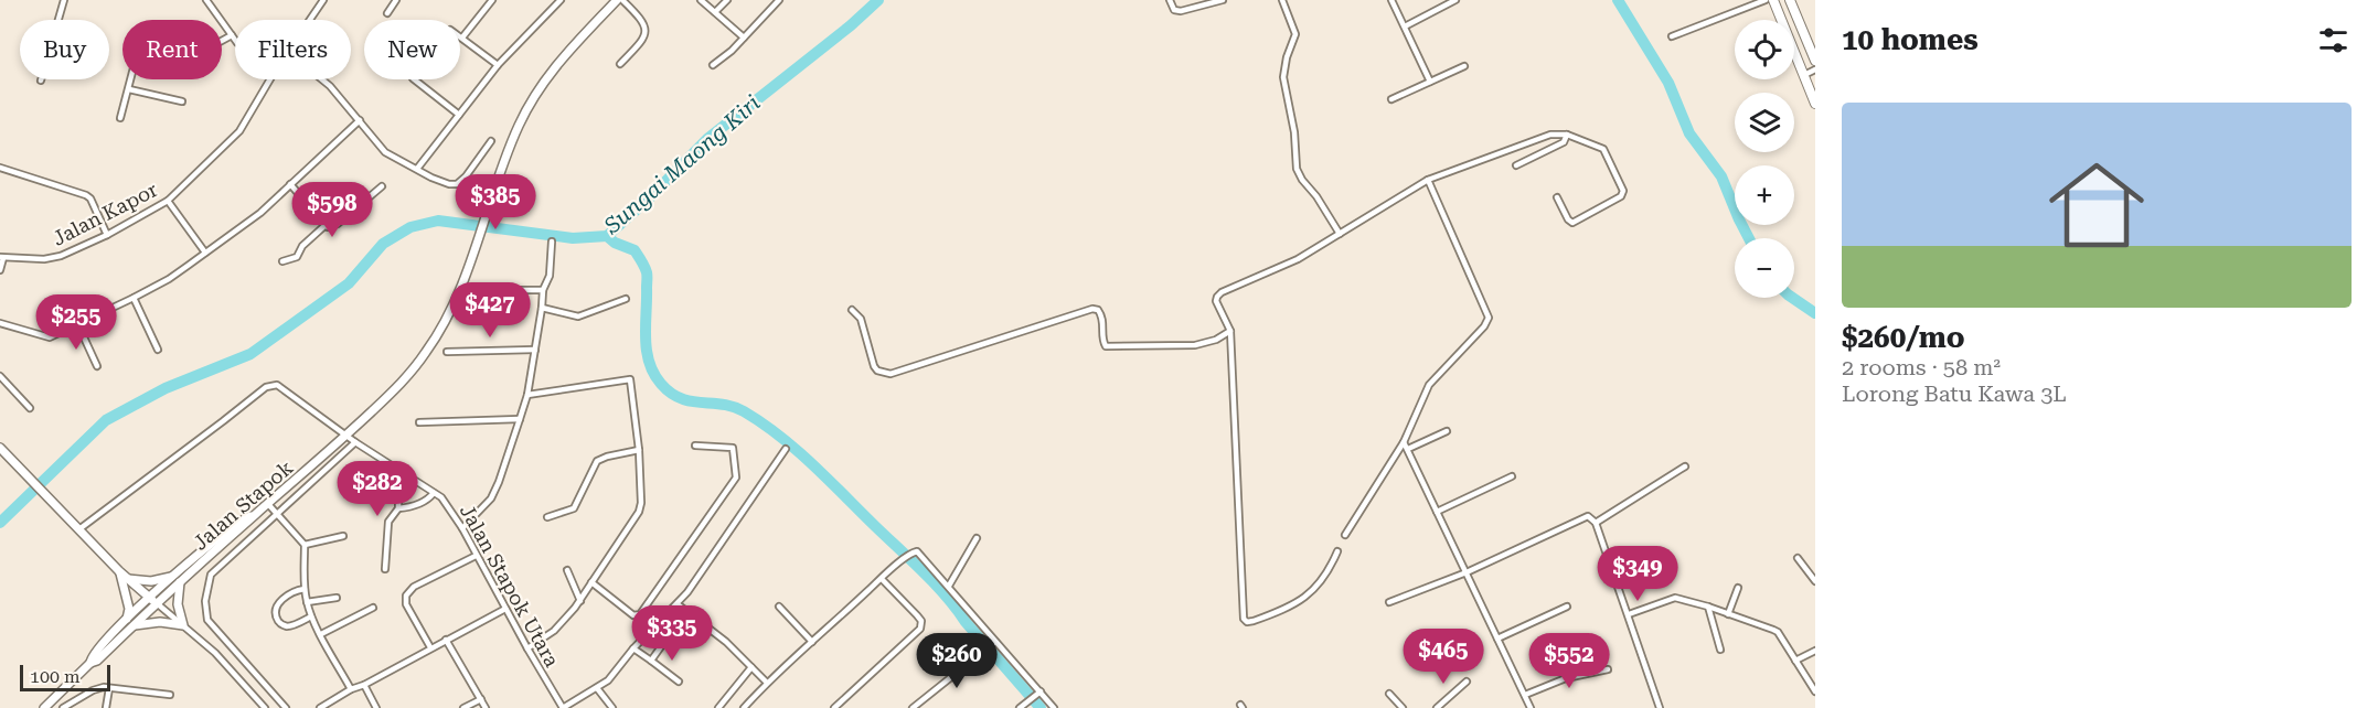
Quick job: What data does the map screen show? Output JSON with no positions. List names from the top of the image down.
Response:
{
  "streets": {
    "main road": ["Jalan Stapok"],
    "street": ["Jalan Kapor", "Jalan Stapok Utara"]
  },
  "crossings": [
    ["Jalan Stapok", "Jalan Stapok Utara"]
  ],
  "water": ["Sungai Maong Kiri"],
  "scale_bar": "100 m",
  "page": {
    "heading": "10 homes",
    "map_buttons": ["+", "−"],
    "chip": [
      "Buy",
      "Rent",
      "Filters",
      "New"
    ],
    "list": [
      {
        "name": "$260/mo",
        "note": "2 rooms · 58 m² · Lorong Batu Kawa 3L"
      }
    ],
    "price": [
      "$385",
      "$598",
      "$427",
      "$255",
      "$282",
      "$349",
      "$335",
      "$465",
      "$260",
      "$552"
    ],
    "scale": "100 m"
  }
}
